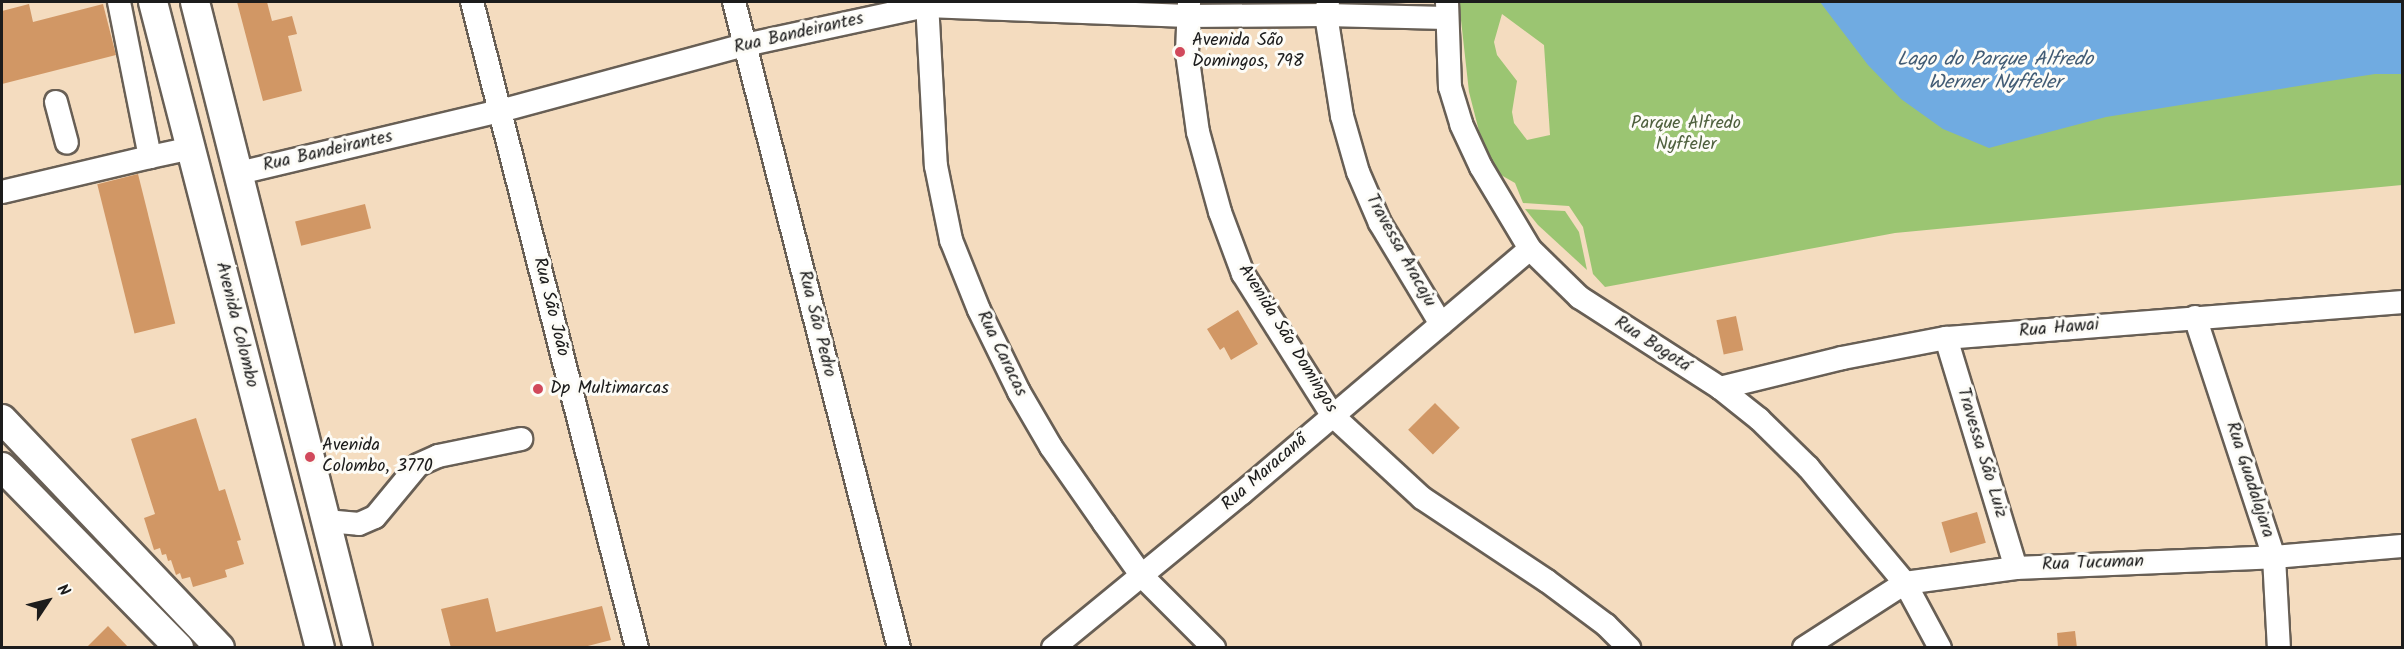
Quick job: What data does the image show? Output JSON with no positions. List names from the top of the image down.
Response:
{
  "streets": {
    "main road": ["Avenida Colombo"],
    "street": [
      "Rua Bandeirantes",
      "Travessa Aracaju",
      "Rua São João",
      "Rua São Pedro",
      "Rua Hawai",
      "Avenida São Domingos",
      "Rua Bogotá",
      "Rua Caracas",
      "Travessa São Luiz",
      "Rua Maracanã",
      "Rua Guadalajara",
      "Rua Tucuman"
    ]
  },
  "crossings": [
    ["Rua Bandeirantes", "Travessa Aracaju"],
    ["Rua Bandeirantes", "Rua São João"],
    ["Rua Bandeirantes", "Rua São Pedro"],
    ["Rua Bandeirantes", "Avenida São Domingos"],
    ["Rua Bandeirantes", "Rua Bogotá"],
    ["Rua Bandeirantes", "Rua Caracas"],
    ["Travessa Aracaju", "Rua Maracanã"],
    ["Rua Hawai", "Rua Bogotá"],
    ["Rua Hawai", "Travessa São Luiz"],
    ["Rua Hawai", "Rua Guadalajara"],
    ["Avenida São Domingos", "Rua Maracanã"],
    ["Rua Bogotá", "Rua Maracanã"],
    ["Rua Bogotá", "Rua Tucuman"],
    ["Rua Caracas", "Rua Maracanã"],
    ["Travessa São Luiz", "Rua Tucuman"],
    ["Rua Guadalajara", "Rua Tucuman"]
  ],
  "water": ["Lago do Parque Alfredo Werner Nyffeler"],
  "parks": ["Parque Alfredo Nyffeler"],
  "places": ["Avenida São Domingos, 798", "Dp Multimarcas", "Avenida Colombo, 3770"],
  "north": "top right"
}
